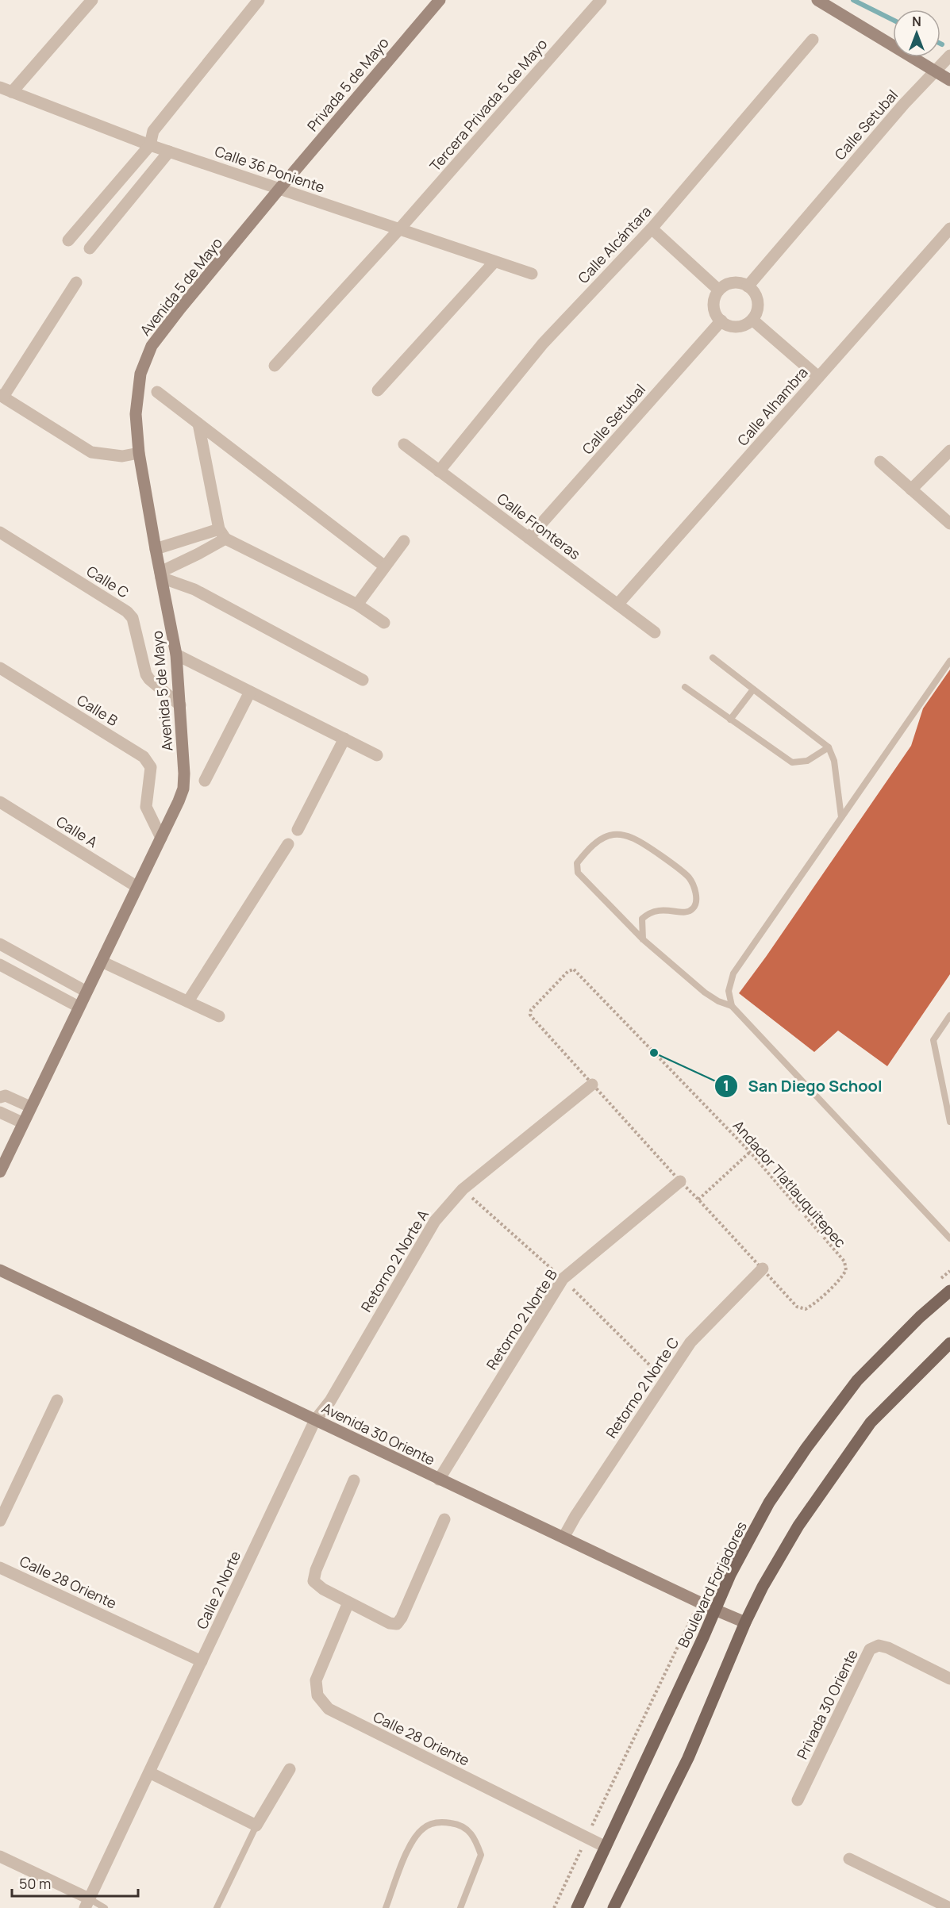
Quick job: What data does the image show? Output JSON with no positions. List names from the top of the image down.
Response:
{
  "streets": {
    "main road": ["Boulevard Forjadores"],
    "street": [
      "Privada 5 de Mayo",
      "Tercera Privada 5 de Mayo",
      "Calle Setubal",
      "Calle 36 Poniente",
      "Calle Alcántara",
      "Avenida 5 de Mayo",
      "Calle Alhambra",
      "Calle Fronteras",
      "Calle C",
      "Calle B",
      "Calle A",
      "Retorno 2 Norte A",
      "Retorno 2 Norte B",
      "Retorno 2 Norte C",
      "Avenida 30 Oriente",
      "Calle 28 Oriente",
      "Calle 2 Norte",
      "Privada 30 Oriente"
    ],
    "path": ["Andador Tlatlauquitepec"]
  },
  "crossings": [
    ["Privada 5 de Mayo", "Calle 36 Poniente"],
    ["Privada 5 de Mayo", "Avenida 5 de Mayo"],
    ["Tercera Privada 5 de Mayo", "Calle 36 Poniente"],
    ["Calle Setubal", "Calle Fronteras"],
    ["Calle 36 Poniente", "Avenida 5 de Mayo"],
    ["Calle Alcántara", "Calle Fronteras"],
    ["Avenida 5 de Mayo", "Calle C"],
    ["Avenida 5 de Mayo", "Calle B"],
    ["Avenida 5 de Mayo", "Calle A"],
    ["Calle Alhambra", "Calle Fronteras"],
    ["Andador Tlatlauquitepec", "Retorno 2 Norte A"],
    ["Andador Tlatlauquitepec", "Retorno 2 Norte C"],
    ["Retorno 2 Norte A", "Avenida 30 Oriente"],
    ["Retorno 2 Norte A", "Calle 2 Norte"],
    ["Retorno 2 Norte B", "Avenida 30 Oriente"],
    ["Retorno 2 Norte C", "Avenida 30 Oriente"],
    ["Avenida 30 Oriente", "Boulevard Forjadores"],
    ["Avenida 30 Oriente", "Calle 2 Norte"],
    ["Calle 28 Oriente", "Boulevard Forjadores"],
    ["Calle 28 Oriente", "Calle 2 Norte"]
  ],
  "places": ["San Diego School"],
  "scale_bar": "50 m",
  "north": "top"
}
